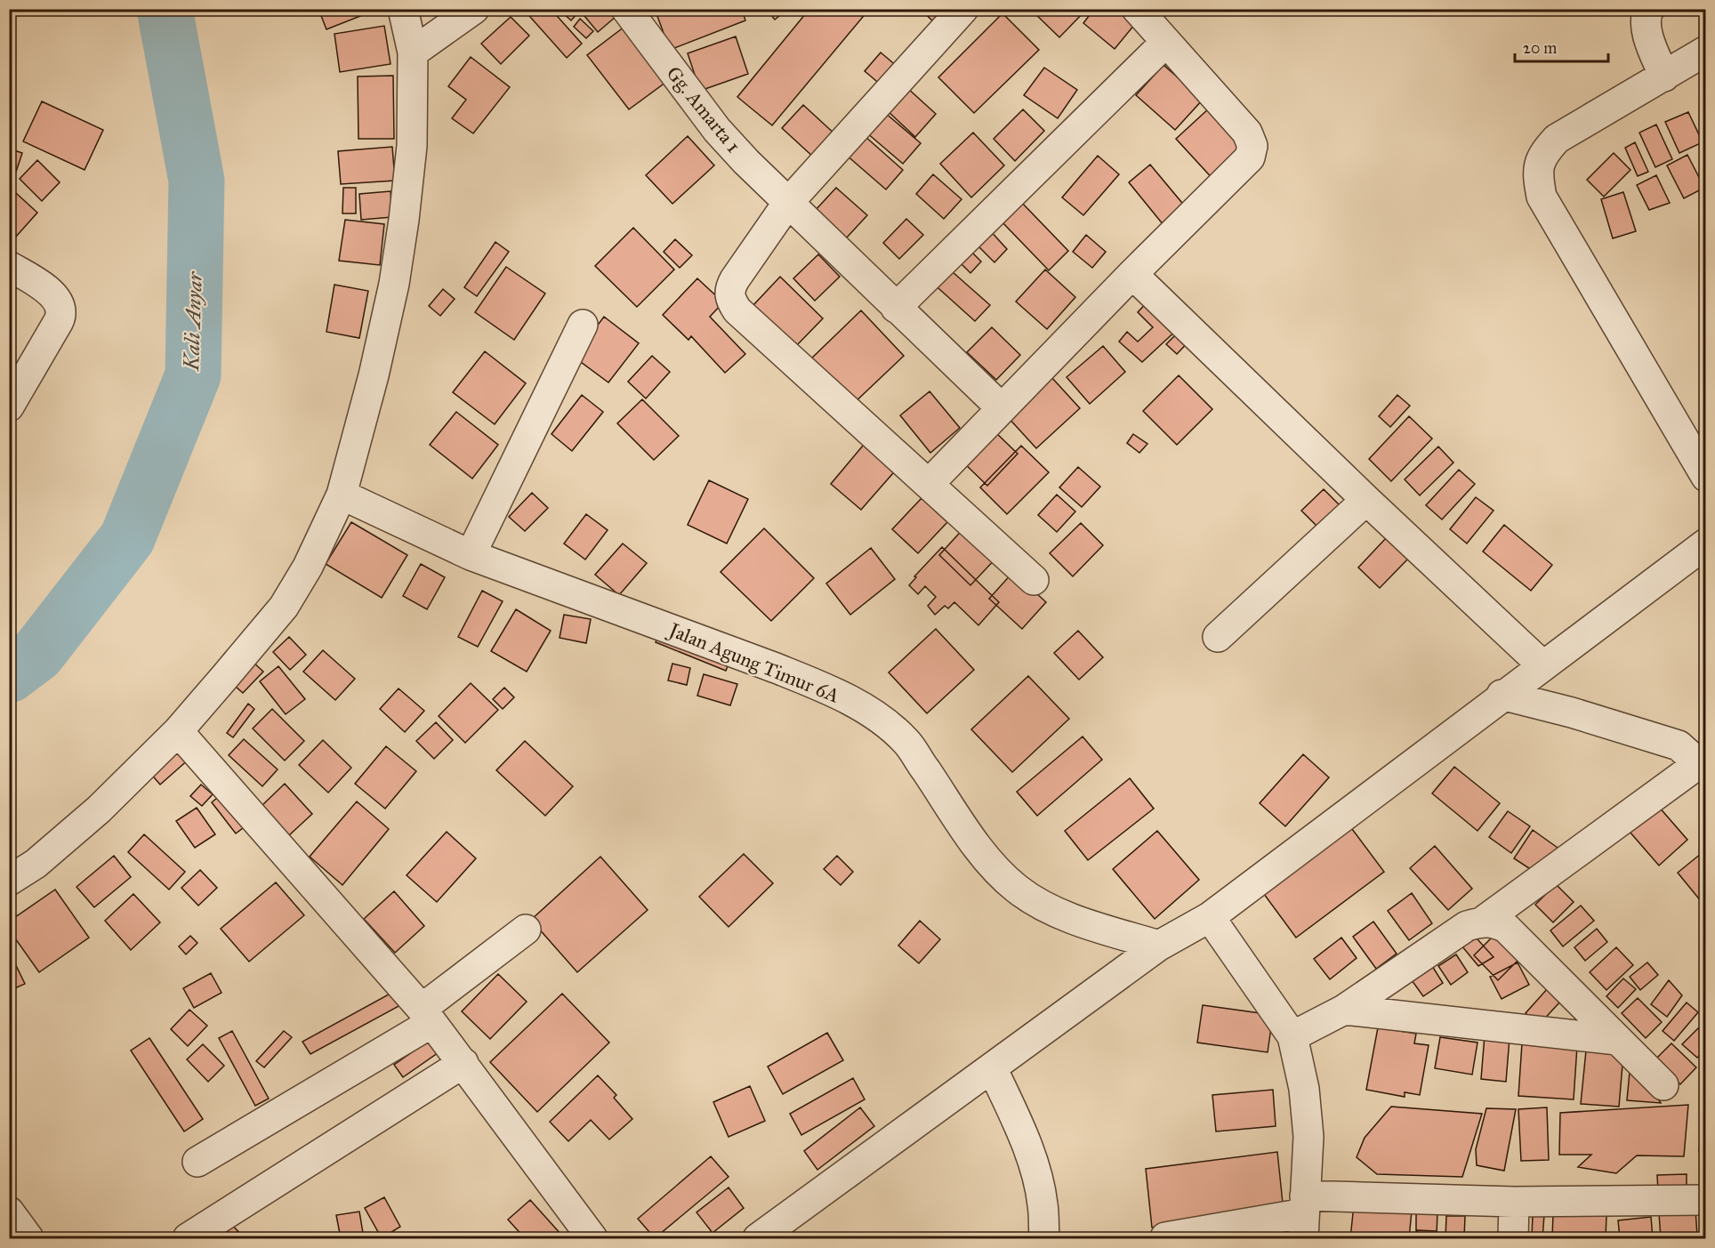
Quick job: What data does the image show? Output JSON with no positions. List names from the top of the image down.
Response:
{
  "streets": {
    "street": ["Gg. Amarta 1", "Jalan Agung Timur 6A"]
  },
  "water": ["Kali Anyar"],
  "scale_bar": "20 m"
}
